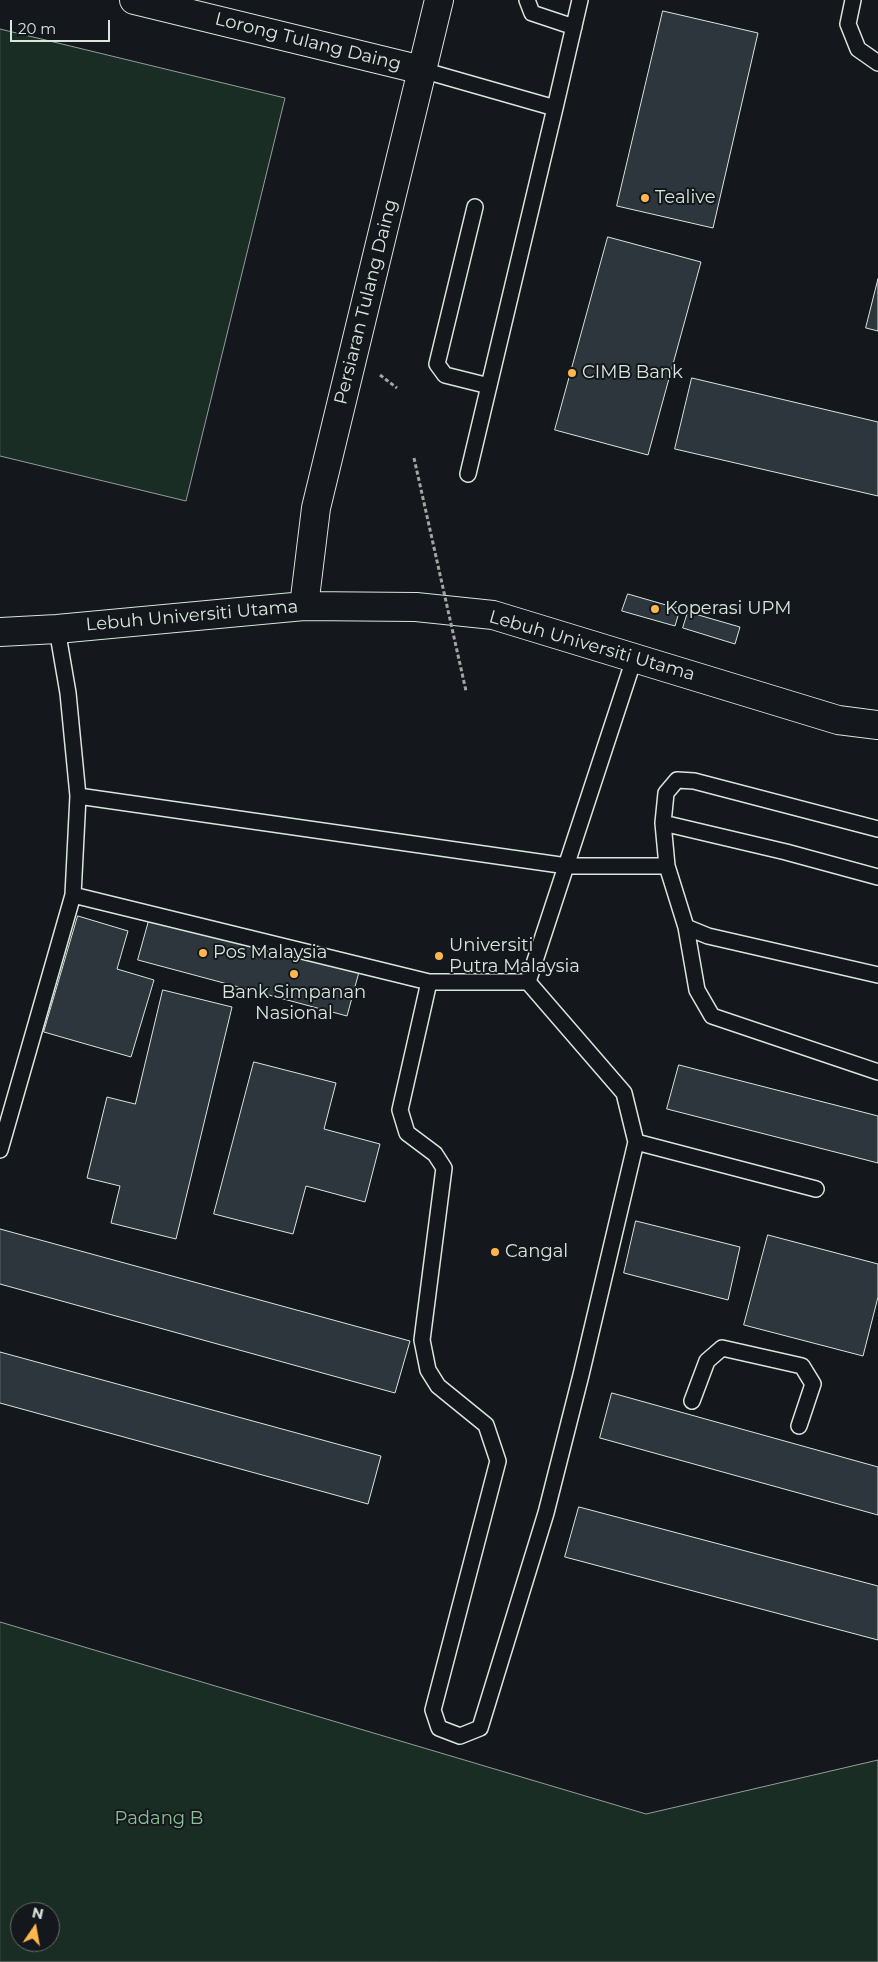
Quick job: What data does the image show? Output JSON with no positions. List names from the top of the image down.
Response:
{
  "streets": {
    "street": ["Lorong Tulang Daing", "Persiaran Tulang Daing", "Lebuh Universiti Utama"]
  },
  "crossings": [
    ["Lorong Tulang Daing", "Persiaran Tulang Daing"],
    ["Persiaran Tulang Daing", "Lebuh Universiti Utama"]
  ],
  "parks": ["Padang B"],
  "places": [
    "Tealive",
    "CIMB Bank",
    "Koperasi UPM",
    "Pos Malaysia",
    "Universiti Putra Malaysia",
    "Bank Simpanan Nasional",
    "Cangal"
  ],
  "scale_bar": "20 m",
  "north": "top"
}
